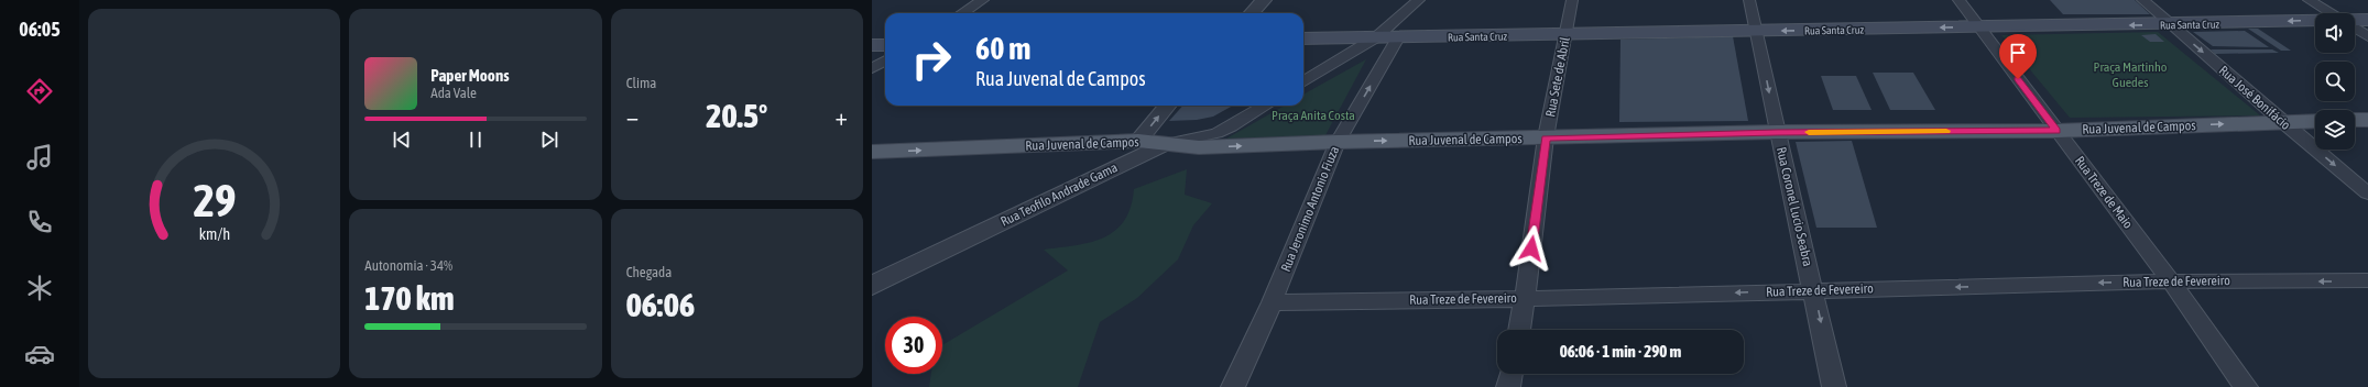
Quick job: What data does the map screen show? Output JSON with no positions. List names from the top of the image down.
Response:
{
  "streets": {
    "main road": ["Rua Santa Cruz", "Rua Juvenal de Campos"],
    "street": [
      "Rua Sete de Abril",
      "Rua José Bonifácio",
      "Rua Treze de Maio",
      "Rua Teofilo Andrade Gama",
      "Rua Coronel Lucio Seabra",
      "Rua Jeronimo Antonio Fiuza",
      "Rua Treze de Fevereiro"
    ]
  },
  "crossings": [
    ["Rua Santa Cruz", "Rua Sete de Abril"],
    ["Rua Santa Cruz", "Rua José Bonifácio"],
    ["Rua Santa Cruz", "Rua Treze de Maio"],
    ["Rua Santa Cruz", "Rua Coronel Lucio Seabra"],
    ["Rua Santa Cruz", "Rua Jeronimo Antonio Fiuza"],
    ["Rua Sete de Abril", "Rua Juvenal de Campos"],
    ["Rua Sete de Abril", "Rua Treze de Fevereiro"],
    ["Rua José Bonifácio", "Rua Juvenal de Campos"],
    ["Rua Juvenal de Campos", "Rua Treze de Maio"],
    ["Rua Juvenal de Campos", "Rua Teofilo Andrade Gama"],
    ["Rua Juvenal de Campos", "Rua Coronel Lucio Seabra"],
    ["Rua Juvenal de Campos", "Rua Jeronimo Antonio Fiuza"],
    ["Rua Treze de Maio", "Rua Treze de Fevereiro"],
    ["Rua Coronel Lucio Seabra", "Rua Treze de Fevereiro"],
    ["Rua Jeronimo Antonio Fiuza", "Rua Treze de Fevereiro"]
  ],
  "one_way": [
    "Rua Santa Cruz",
    "Rua José Bonifácio",
    "Rua Juvenal de Campos",
    "Rua Coronel Lucio Seabra",
    "Rua Treze de Fevereiro"
  ],
  "parks": ["Praça Martinho Guedes", "Praça Anita Costa"],
  "page": {
    "tabs": "06:05",
    "tile": [
      "Clima",
      ["Autonomia · 34%", "170 km"],
      ["Chegada", "06:06"]
    ],
    "turn": ["60 m", "Rua Juvenal de Campos"],
    "song": ["Paper Moons", "Ada Vale"],
    "heat": ["−", "20.5°", "+"],
    "limit": "30",
    "trip": "06:06 · 1 min · 290 m",
    "gauge": ["29", "km/h"]
  }
}
